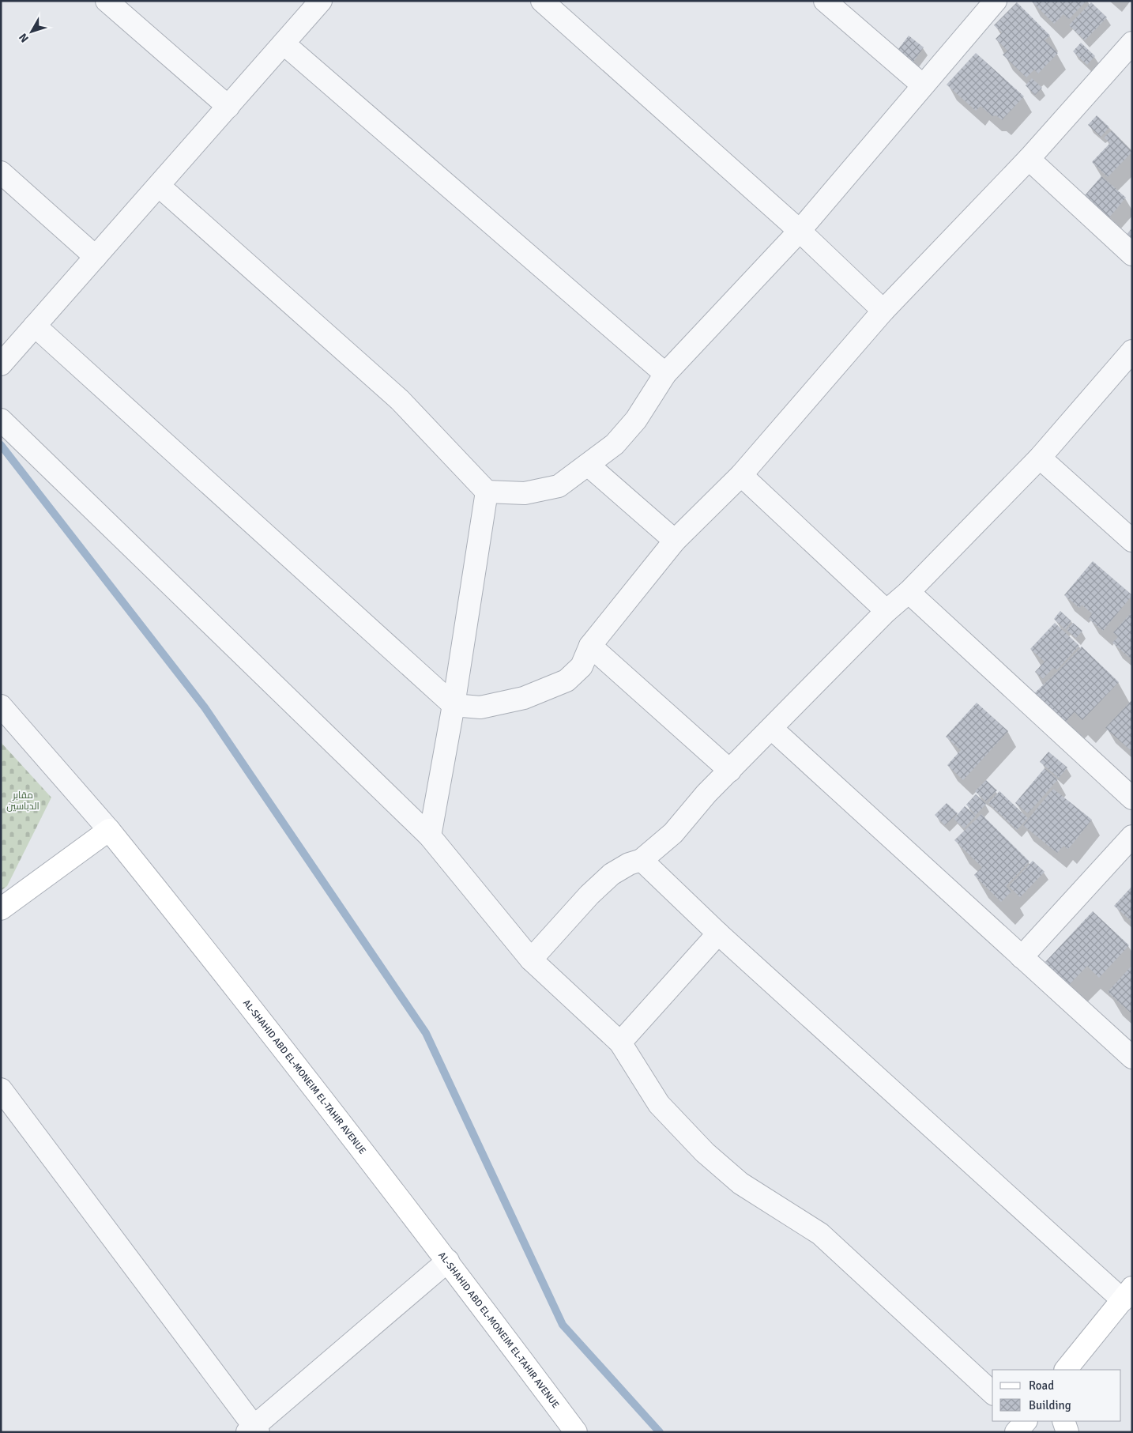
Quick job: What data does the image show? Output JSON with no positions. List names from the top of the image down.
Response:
{
  "streets": {
    "street": ["AL-SHAHID ABD EL-MONEIM EL-TAHIR AVENUE"]
  },
  "parks": ["مقابر الدباسين"],
  "legend": ["Road", "Building"],
  "north": "bottom left"
}
